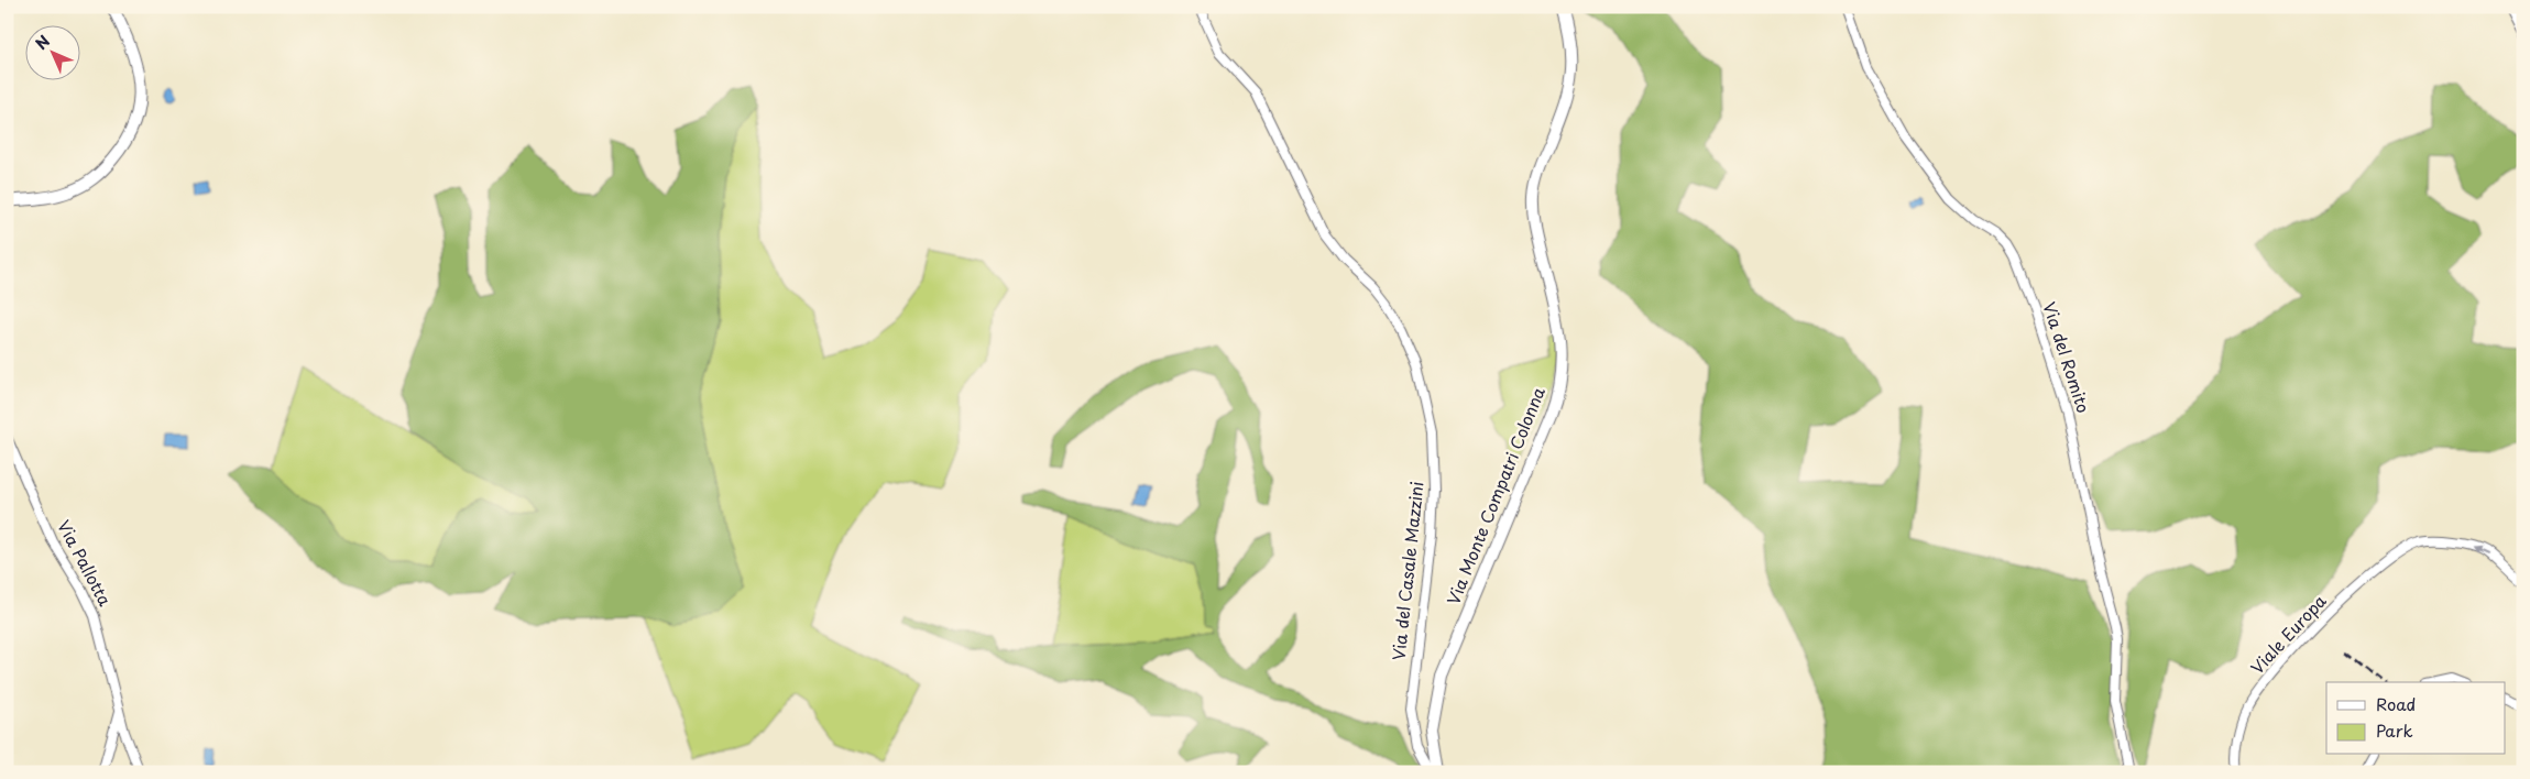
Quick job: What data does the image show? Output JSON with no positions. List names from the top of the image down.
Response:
{
  "streets": {
    "street": [
      "Via del Romito",
      "Via Monte Compatri Colonna",
      "Via Pallotta",
      "Via del Casale Mazzini",
      "Viale Europa"
    ]
  },
  "one_way": ["Viale Europa"],
  "legend": ["Road", "Park"],
  "north": "top left"
}
